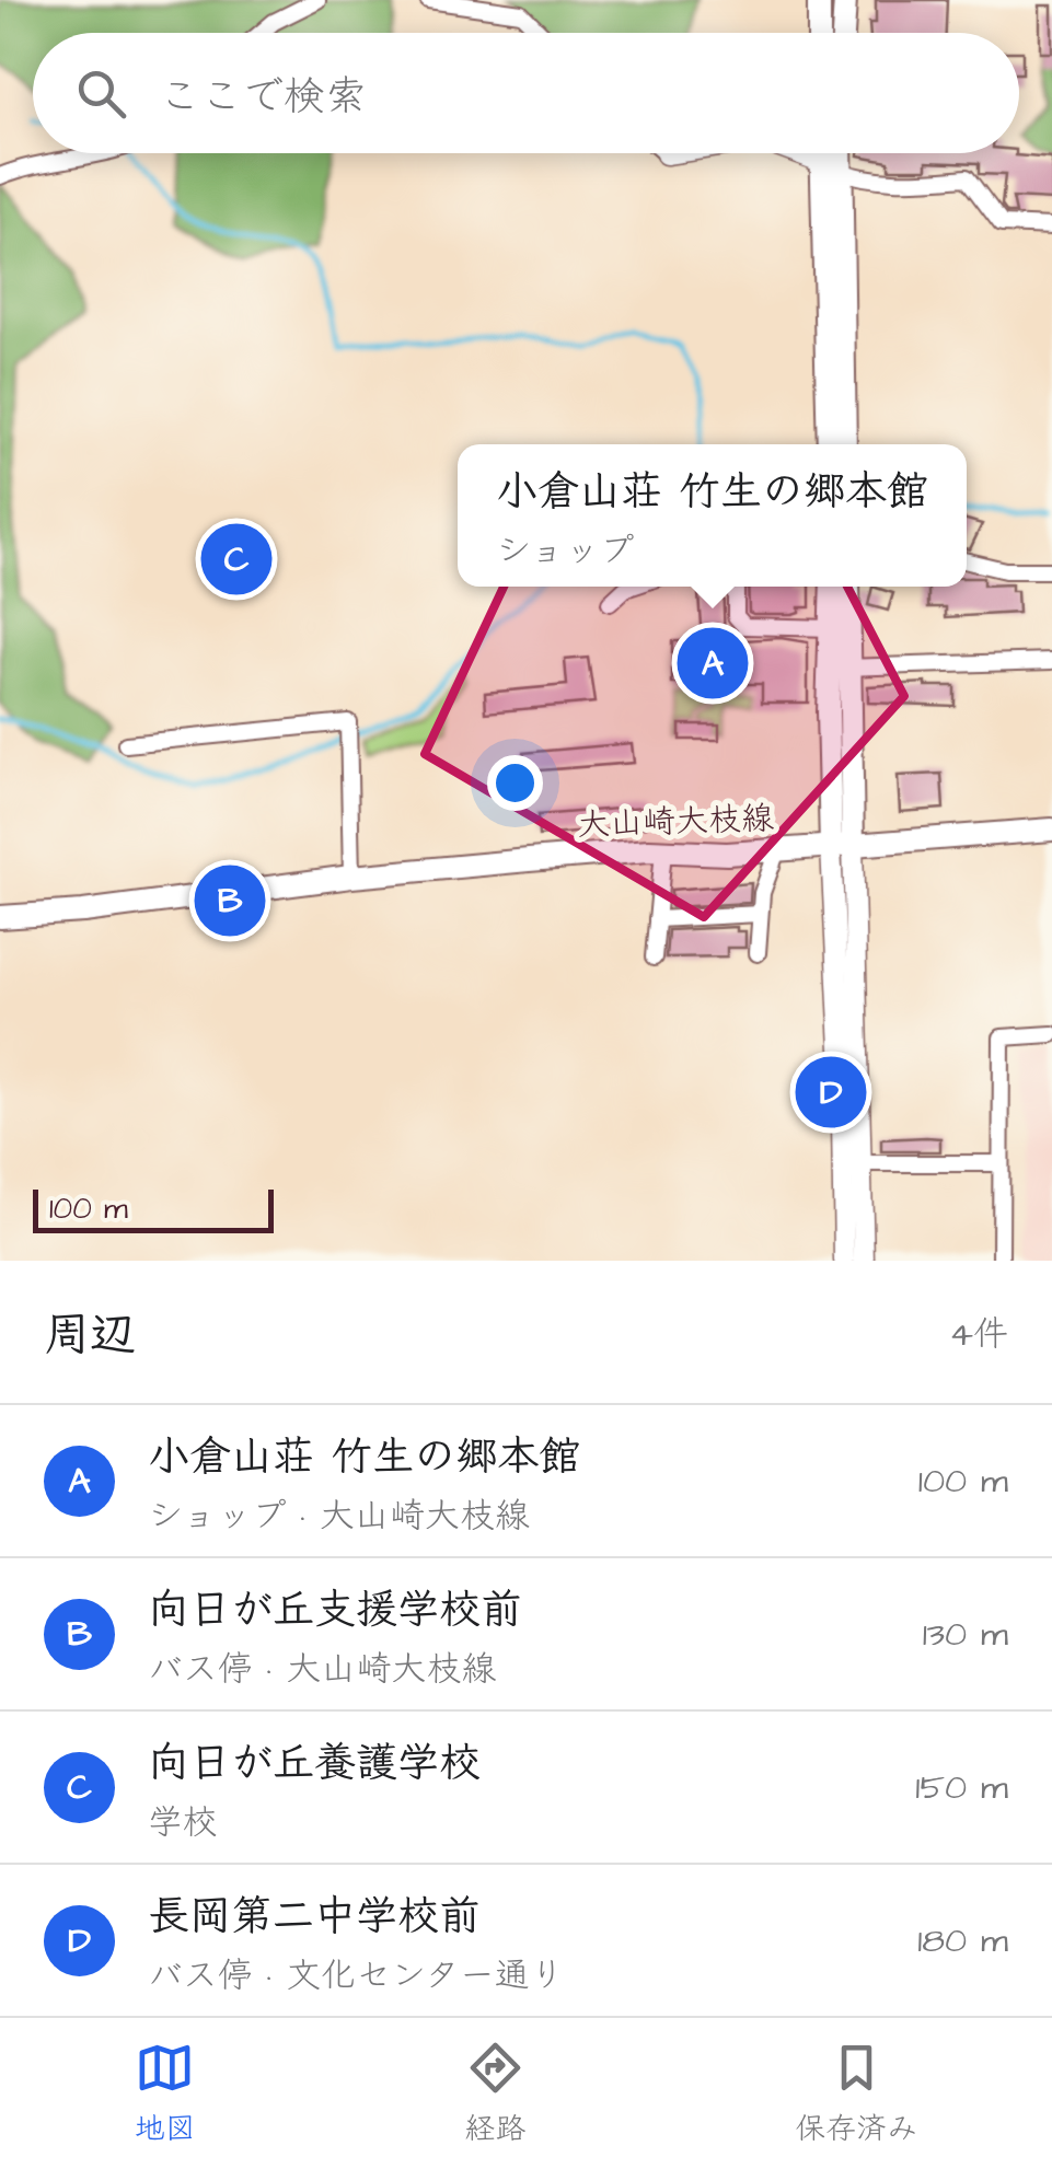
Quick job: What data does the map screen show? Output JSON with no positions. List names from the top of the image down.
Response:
{
  "streets": {
    "main road": ["大山崎大枝線"]
  },
  "scale_bar": "100 m",
  "page": {
    "search": "ここで検索",
    "popup": ["小倉山荘 竹生の郷本館", "ショップ"],
    "pins": [
      "C",
      "A",
      "B",
      "D"
    ],
    "scale": "100 m",
    "heading": ["周辺", "4件"],
    "list": [
      {
        "mark": "A",
        "name": "小倉山荘 竹生の郷本館",
        "note": "ショップ · 大山崎大枝線",
        "value": "100 m"
      },
      {
        "mark": "B",
        "name": "向日が丘支援学校前",
        "note": "バス停 · 大山崎大枝線",
        "value": "130 m"
      },
      {
        "mark": "C",
        "name": "向日が丘養護学校",
        "note": "学校",
        "value": "150 m"
      },
      {
        "mark": "D",
        "name": "長岡第二中学校前",
        "note": "バス停 · 文化センター通り",
        "value": "180 m"
      }
    ],
    "nav": ["地図", "経路", "保存済み"]
  }
}
